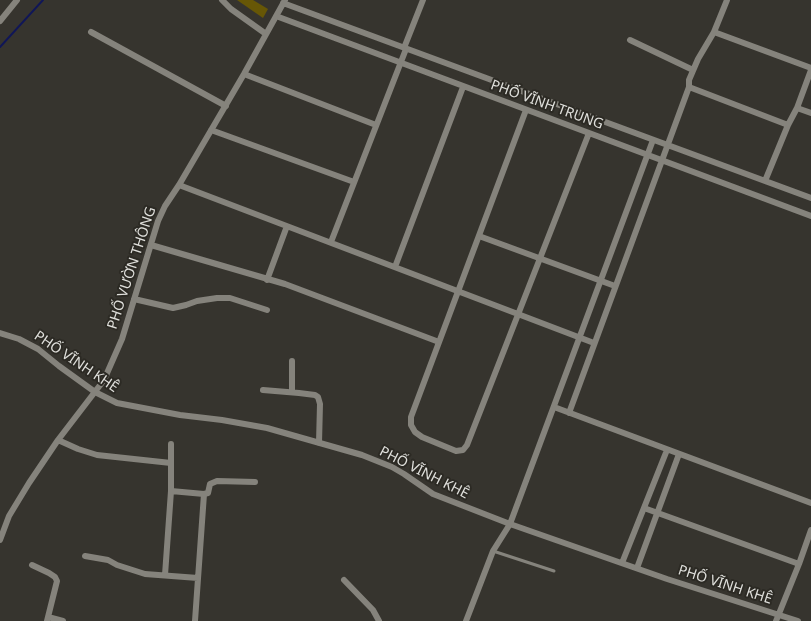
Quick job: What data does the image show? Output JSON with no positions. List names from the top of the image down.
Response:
{
  "streets": {
    "street": ["PHỐ VĨNH TRUNG", "PHỐ VƯỜN THÔNG", "PHỐ VĨNH KHÊ"]
  },
  "crossings": [
    ["PHỐ VĨNH TRUNG", "PHỐ VƯỜN THÔNG"],
    ["PHỐ VƯỜN THÔNG", "PHỐ VĨNH KHÊ"]
  ]
}
